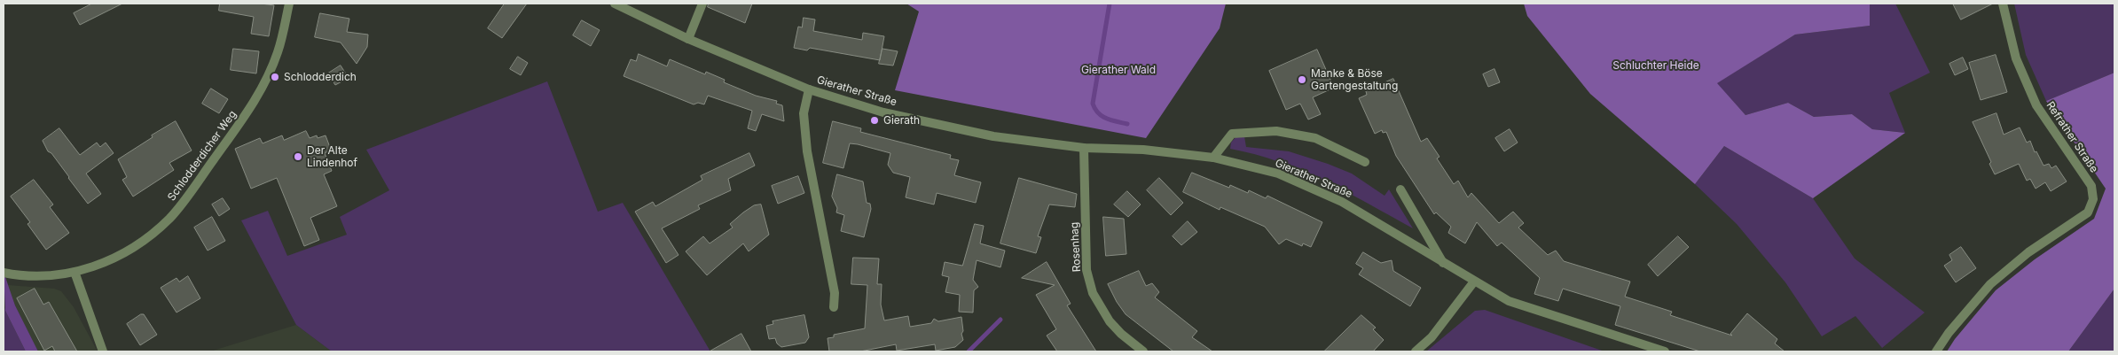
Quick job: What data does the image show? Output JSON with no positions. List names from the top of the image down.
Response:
{
  "streets": {
    "street": [
      "Gierather Straße",
      "Refrather Straße",
      "Schlodderdicher Weg",
      "Rosenhag"
    ]
  },
  "crossings": [
    ["Gierather Straße", "Rosenhag"]
  ],
  "parks": ["Schluchter Heide", "Gierather Wald"],
  "places": [
    "Schlodderdich",
    "Manke & Böse Gartengestaltung",
    "Gierath",
    "Der Alte Lindenhof"
  ]
}
